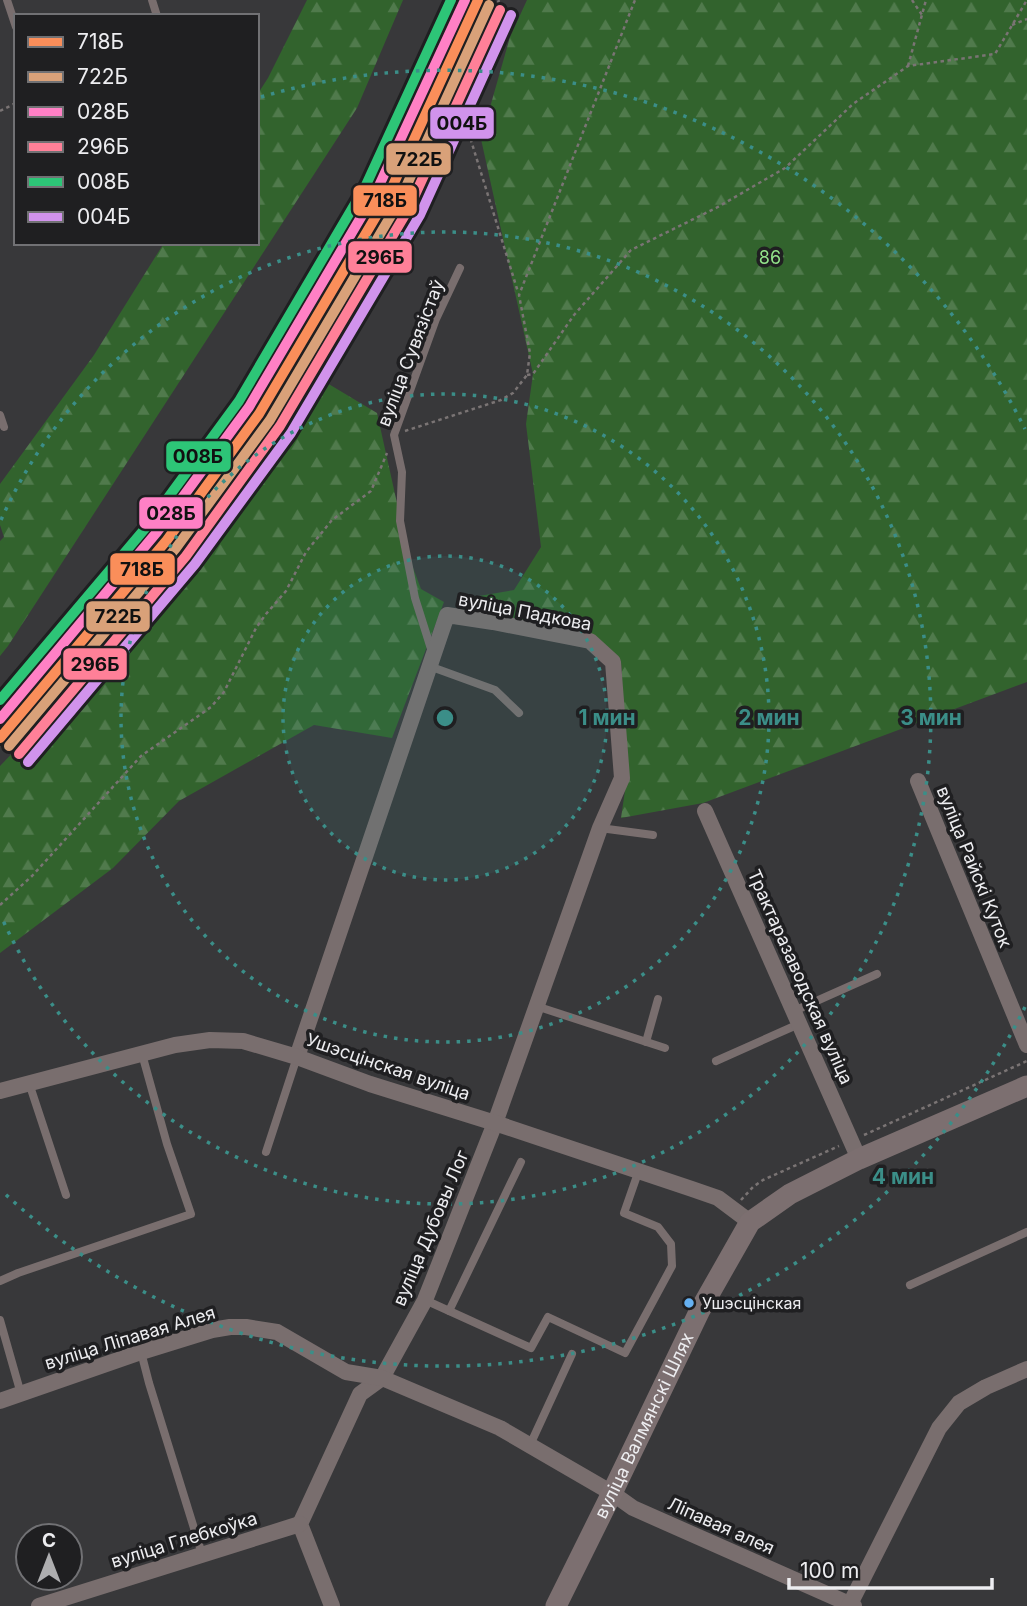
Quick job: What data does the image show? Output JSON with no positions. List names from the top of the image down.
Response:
{
  "streets": {
    "street": [
      "вуліца Падкова",
      "вуліца Райскі Куток",
      "Трактаразаводская вуліца",
      "Ушэсцінская вуліца",
      "вуліца Дубовы Лог",
      "вуліца Ліпавая Алея",
      "вуліца Валмянскі Шлях",
      "Ліпавая алея",
      "вуліца Глебкоўка"
    ],
    "lane": ["вуліца Сувязістаў"]
  },
  "crossings": [
    ["вуліца Сувязістаў", "вуліца Падкова"],
    ["вуліца Падкова", "Ушэсцінская вуліца"],
    ["вуліца Падкова", "вуліца Дубовы Лог"],
    ["Трактаразаводская вуліца", "вуліца Валмянскі Шлях"],
    ["Ушэсцінская вуліца", "вуліца Дубовы Лог"],
    ["Ушэсцінская вуліца", "вуліца Валмянскі Шлях"],
    ["вуліца Дубовы Лог", "вуліца Ліпавая Алея"],
    ["вуліца Дубовы Лог", "вуліца Глебкоўка"],
    ["вуліца Ліпавая Алея", "вуліца Валмянскі Шлях"],
    ["вуліца Ліпавая Алея", "Ліпавая алея"],
    ["вуліца Валмянскі Шлях", "Ліпавая алея"]
  ],
  "parks": ["86"],
  "places": ["Ушэсцінская"],
  "lines": [
    "transit line 718Б",
    "transit line 028Б",
    "transit line 008Б",
    "transit line 722Б",
    "transit line 296Б",
    "transit line 004Б"
  ],
  "legend": [
    "718Б",
    "722Б",
    "028Б",
    "296Б",
    "008Б",
    "004Б"
  ],
  "scale_bar": "100 m",
  "north": "top",
  "rings": [
    "1 мин",
    "2 мин",
    "3 мин",
    "4 мин"
  ]
}
